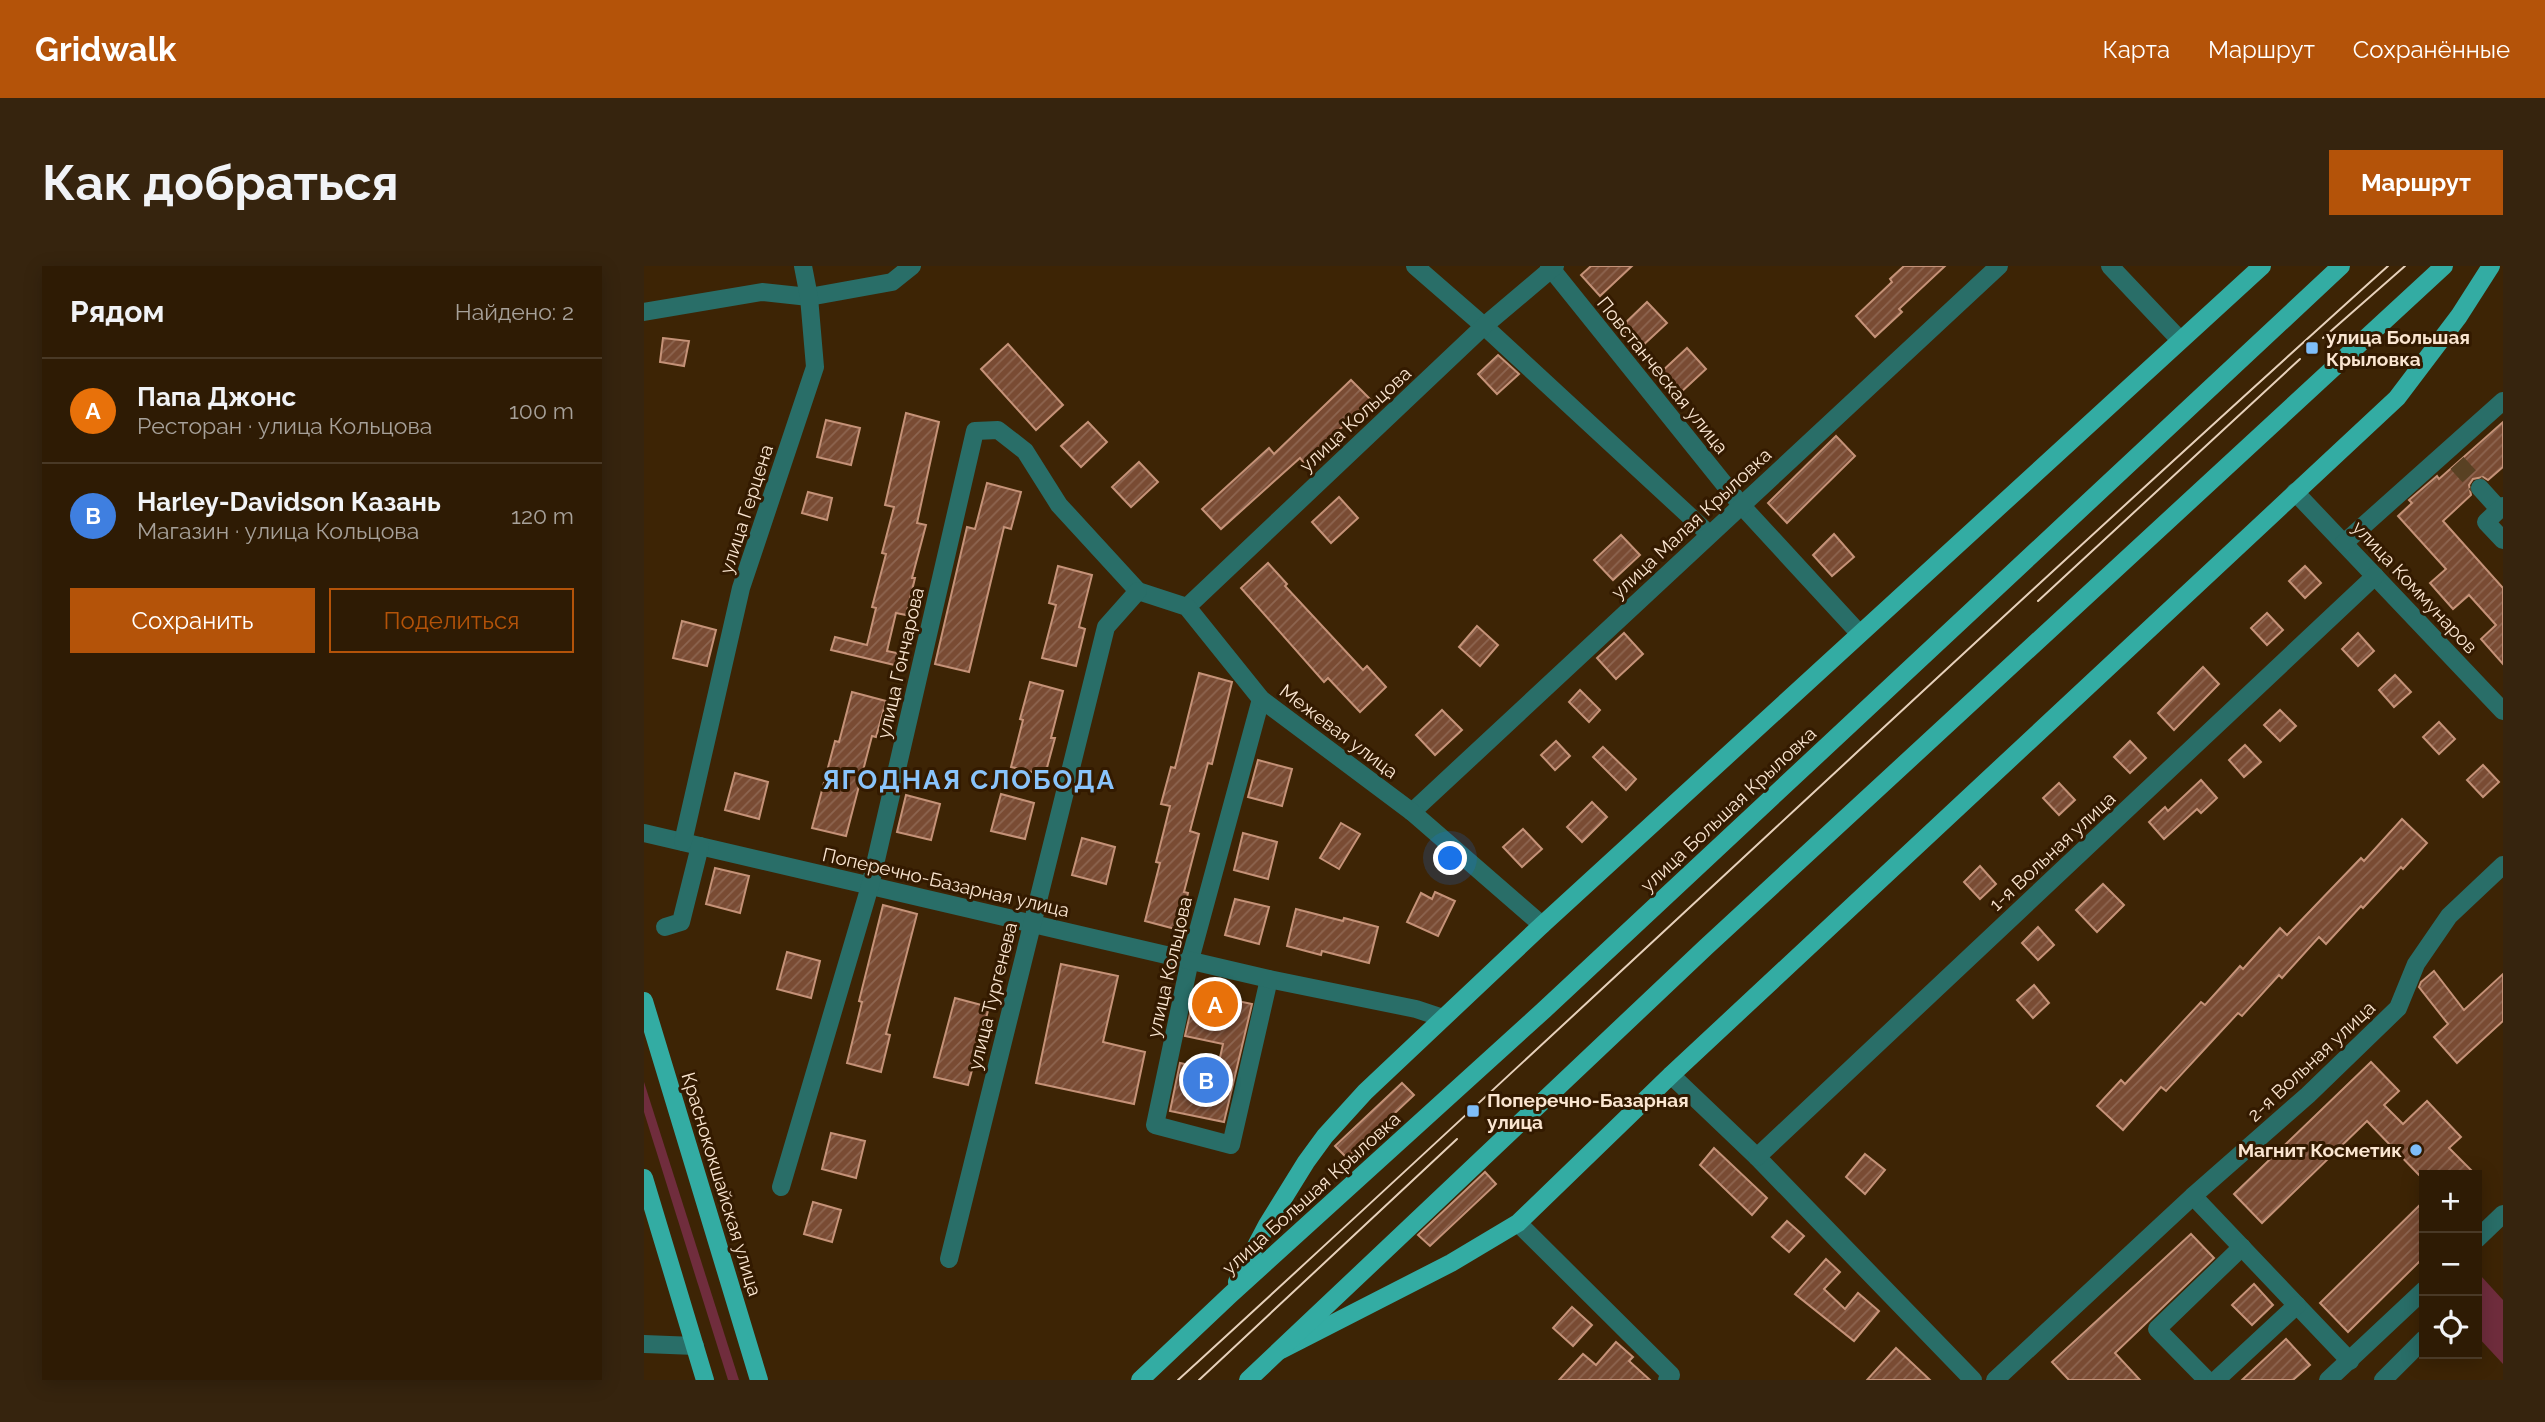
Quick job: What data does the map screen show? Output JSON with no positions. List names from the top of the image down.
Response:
{
  "streets": {
    "main road": ["улица Большая Крыловка", "Краснококшайская улица"],
    "street": [
      "Повстанческая улица",
      "улица Кольцова",
      "улица Герцена",
      "улица Малая Крыловка",
      "улица Коммунаров",
      "улица Гончарова",
      "Межевая улица",
      "1-я Вольная улица",
      "Поперечно-Базарная улица",
      "улица Тургенева",
      "2-я Вольная улица"
    ]
  },
  "crossings": [
    ["Повстанческая улица", "улица Кольцова"],
    ["Повстанческая улица", "улица Малая Крыловка"],
    ["улица Кольцова", "Межевая улица"],
    ["улица Кольцова", "Поперечно-Базарная улица"],
    ["улица Герцена", "Поперечно-Базарная улица"],
    ["улица Малая Крыловка", "Межевая улица"],
    ["улица Коммунаров", "1-я Вольная улица"],
    ["улица Гончарова", "Поперечно-Базарная улица"],
    ["улица Гончарова", "улица Тургенева"],
    ["Поперечно-Базарная улица", "улица Тургенева"]
  ],
  "districts": ["ЯГОДНАЯ СЛОБОДА"],
  "places": {
    "transit": ["улица Большая Крыловка", "Поперечно-Базарная улица"],
    "other": ["Магнит Косметик"]
  },
  "page": {
    "header": "Gridwalk",
    "nav": ["Карта", "Маршрут", "Сохранённые"],
    "buttons": [
      "Маршрут",
      ["Сохранить", "Поделиться"]
    ],
    "title": "Как добраться",
    "heading": ["Рядом", "Найдено: 2"],
    "list": [
      {
        "mark": "A",
        "name": "Папа Джонс",
        "note": "Ресторан · улица Кольцова",
        "value": "100 m"
      },
      {
        "mark": "B",
        "name": "Harley-Davidson Казань",
        "note": "Магазин · улица Кольцова",
        "value": "120 m"
      }
    ],
    "pins": ["A", "B"],
    "map_buttons": ["+", "−"]
  }
}
